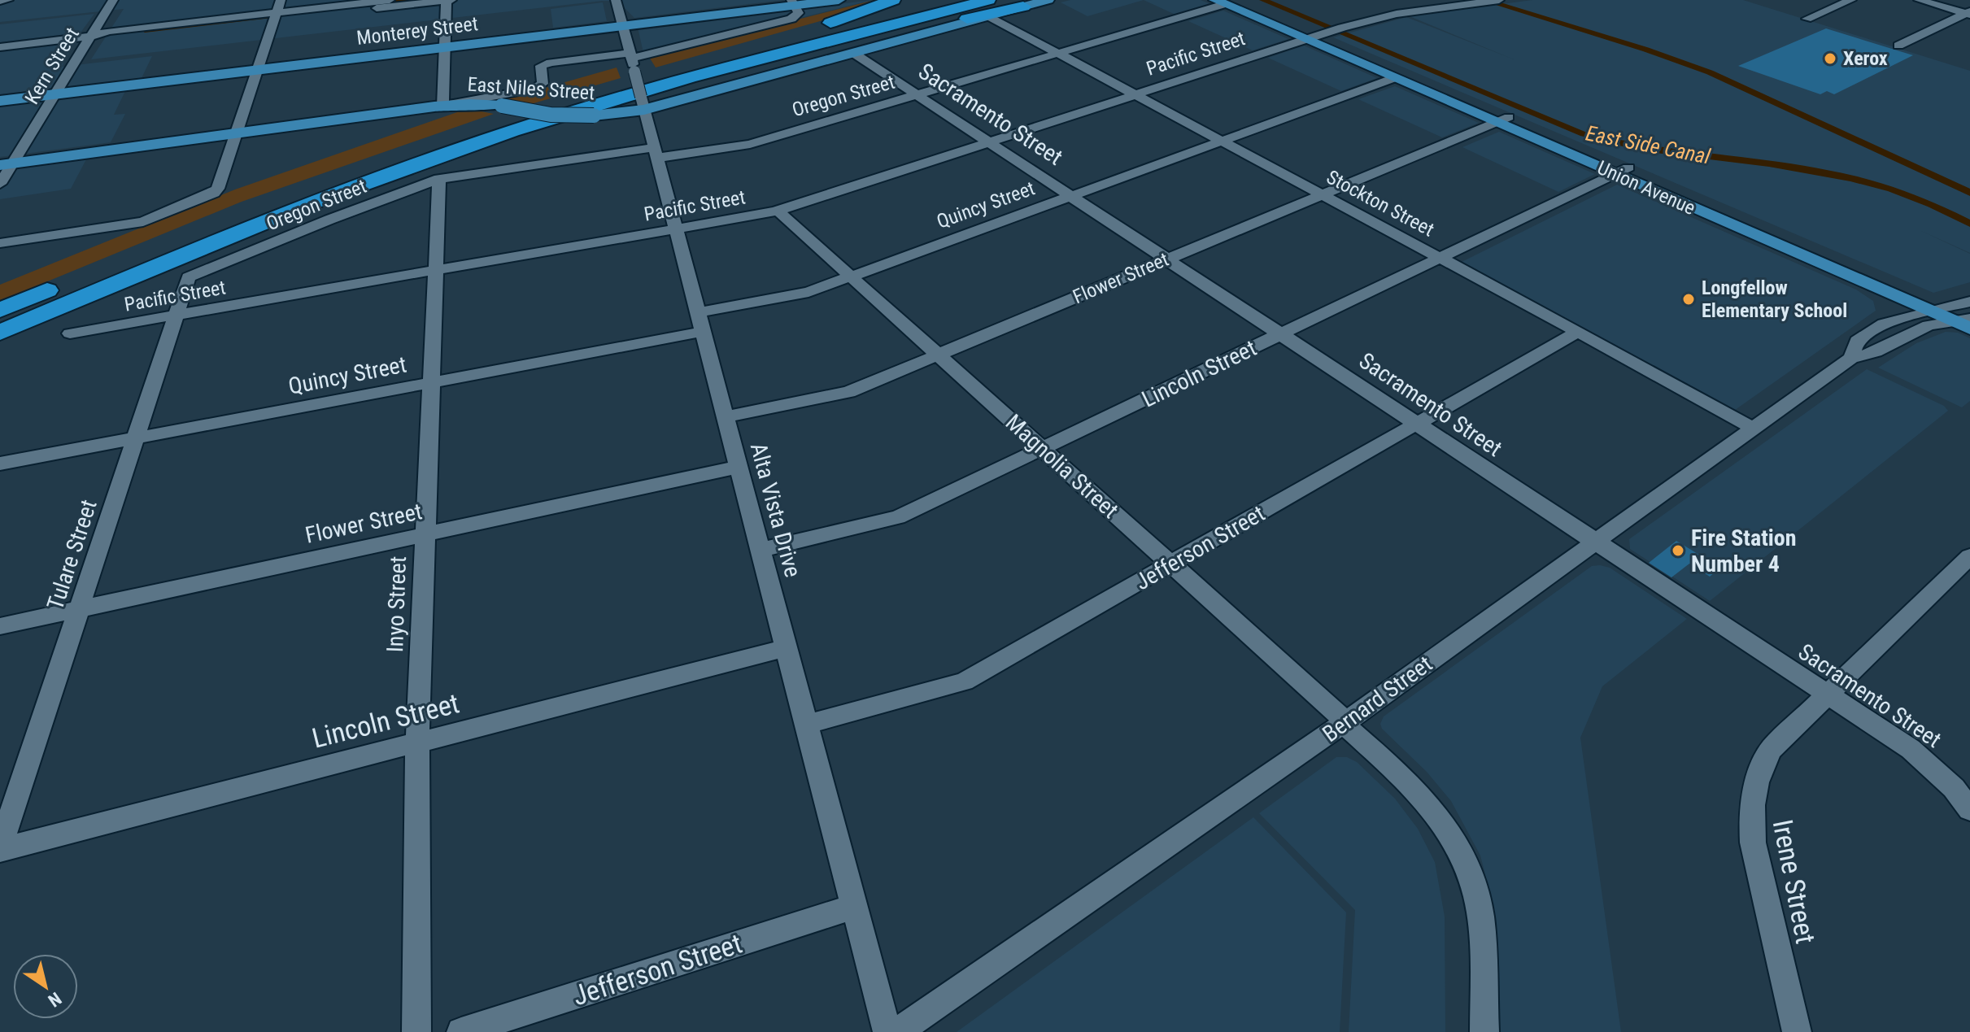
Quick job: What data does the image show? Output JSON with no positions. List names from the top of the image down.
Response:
{
  "streets": {
    "main road": ["Monterey Street", "East Niles Street", "Union Avenue"],
    "street": [
      "Pacific Street",
      "Kern Street",
      "Oregon Street",
      "Sacramento Street",
      "Stockton Street",
      "Quincy Street",
      "Flower Street",
      "Lincoln Street",
      "Magnolia Street",
      "Alta Vista Drive",
      "Jefferson Street",
      "Tulare Street",
      "Inyo Street",
      "Bernard Street",
      "Irene Street"
    ]
  },
  "crossings": [
    ["Monterey Street", "Kern Street"],
    ["Monterey Street", "Alta Vista Drive"],
    ["Pacific Street", "Sacramento Street"],
    ["Pacific Street", "Union Avenue"],
    ["Pacific Street", "Stockton Street"],
    ["Pacific Street", "Magnolia Street"],
    ["Pacific Street", "Alta Vista Drive"],
    ["Pacific Street", "Tulare Street"],
    ["Pacific Street", "Inyo Street"],
    ["Kern Street", "East Niles Street"],
    ["East Niles Street", "Sacramento Street"],
    ["East Niles Street", "Stockton Street"],
    ["East Niles Street", "Alta Vista Drive"],
    ["Oregon Street", "Sacramento Street"],
    ["Oregon Street", "Union Avenue"],
    ["Oregon Street", "Stockton Street"],
    ["Oregon Street", "Alta Vista Drive"],
    ["Oregon Street", "Tulare Street"],
    ["Oregon Street", "Inyo Street"],
    ["Sacramento Street", "Quincy Street"],
    ["Sacramento Street", "Flower Street"],
    ["Sacramento Street", "Lincoln Street"],
    ["Sacramento Street", "Jefferson Street"],
    ["Sacramento Street", "Bernard Street"],
    ["Sacramento Street", "Irene Street"],
    ["Union Avenue", "Quincy Street"],
    ["Union Avenue", "Flower Street"],
    ["Union Avenue", "Lincoln Street"],
    ["Union Avenue", "Bernard Street"],
    ["Stockton Street", "Quincy Street"],
    ["Stockton Street", "Flower Street"],
    ["Stockton Street", "Lincoln Street"],
    ["Stockton Street", "Jefferson Street"],
    ["Stockton Street", "Bernard Street"],
    ["Quincy Street", "Magnolia Street"],
    ["Quincy Street", "Alta Vista Drive"],
    ["Quincy Street", "Tulare Street"],
    ["Quincy Street", "Inyo Street"],
    ["Flower Street", "Magnolia Street"],
    ["Flower Street", "Alta Vista Drive"],
    ["Flower Street", "Tulare Street"],
    ["Flower Street", "Inyo Street"],
    ["Lincoln Street", "Magnolia Street"],
    ["Lincoln Street", "Alta Vista Drive"],
    ["Lincoln Street", "Tulare Street"],
    ["Lincoln Street", "Inyo Street"],
    ["Magnolia Street", "Jefferson Street"],
    ["Magnolia Street", "Bernard Street"],
    ["Alta Vista Drive", "Jefferson Street"]
  ],
  "water": ["East Side Canal"],
  "places": ["Xerox", "Longfellow Elementary School", "Fire Station Number 4"],
  "north": "bottom right"
}
